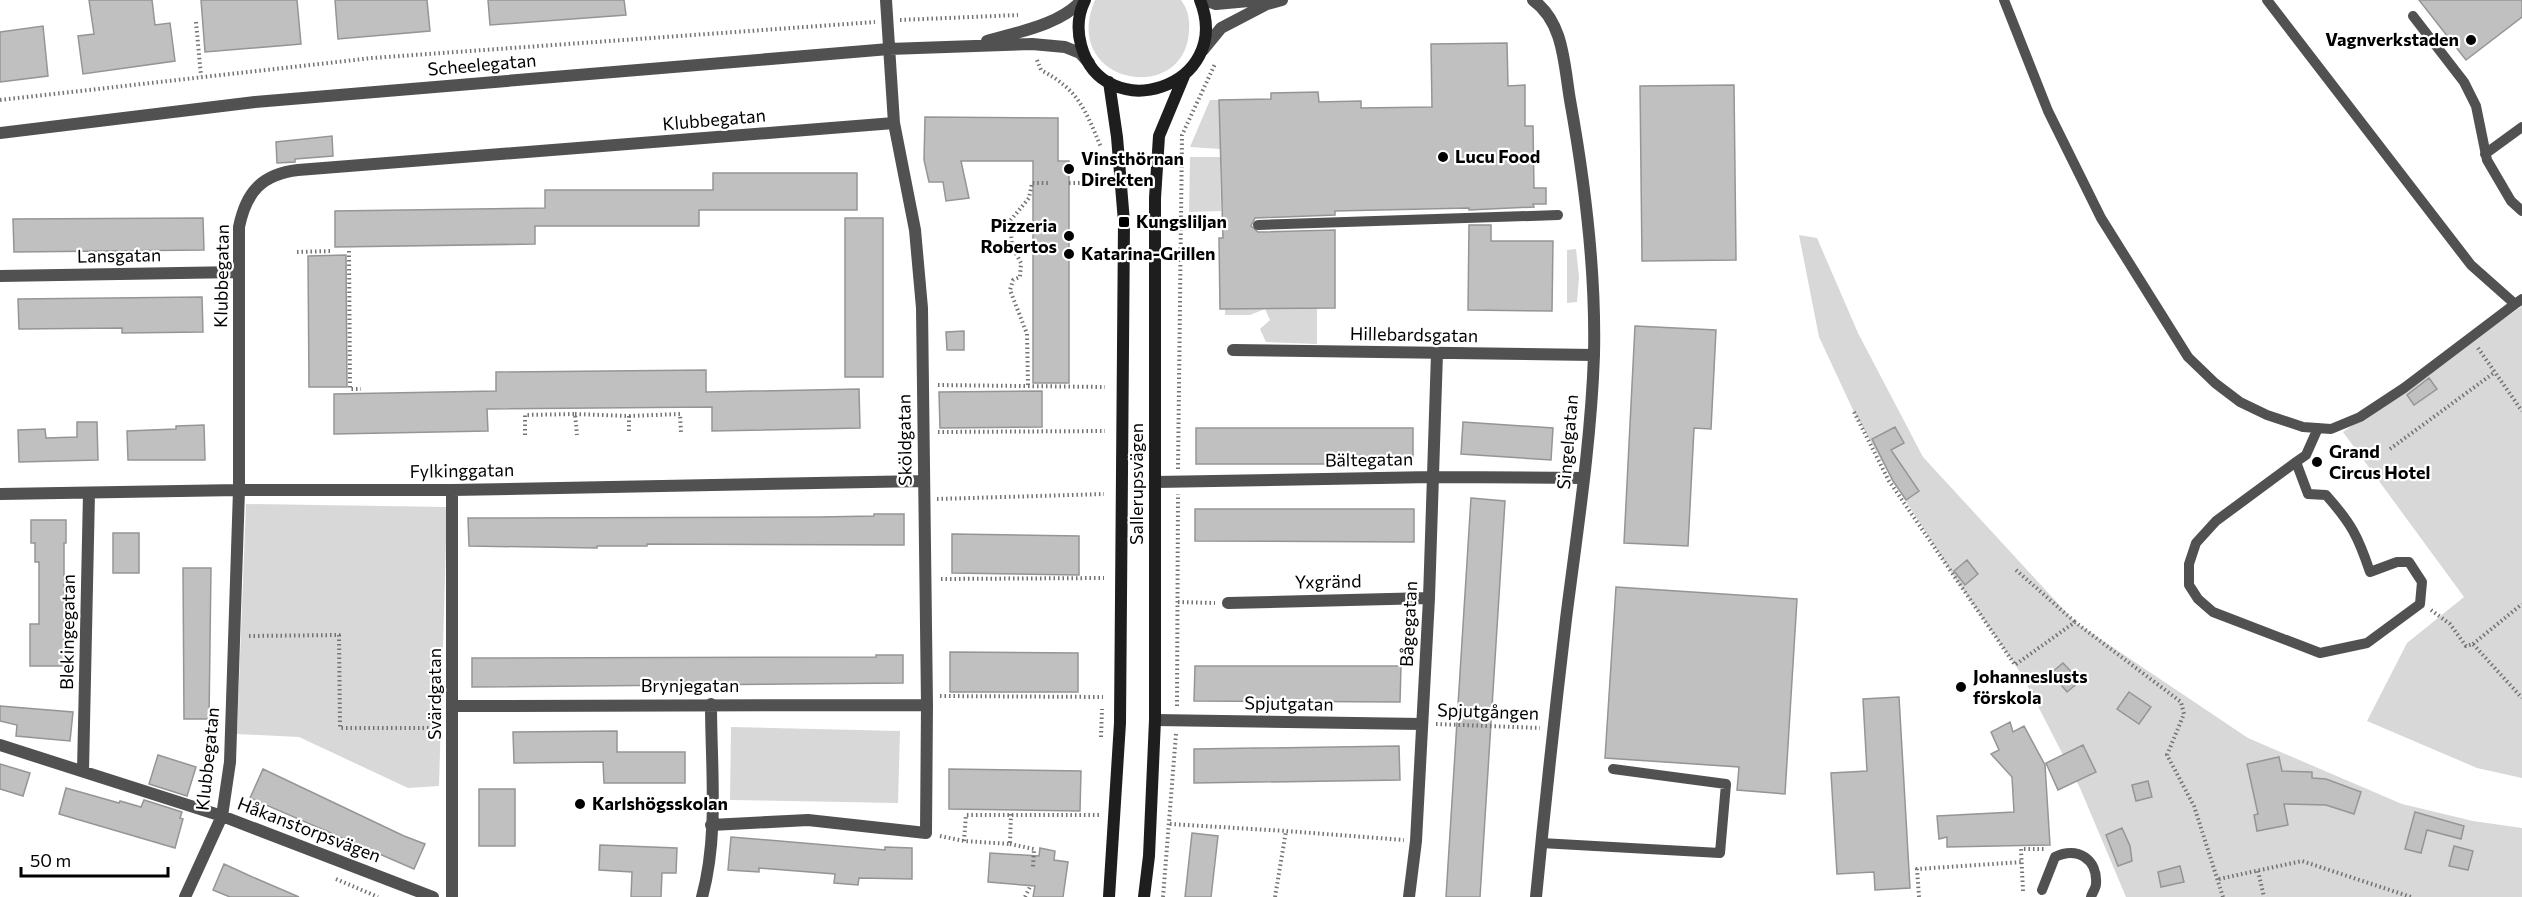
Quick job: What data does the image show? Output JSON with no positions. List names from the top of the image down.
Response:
{
  "streets": {
    "main road": ["Sallerupsvägen"],
    "street": [
      "Scheelegatan",
      "Klubbegatan",
      "Lansgatan",
      "Hillebardsgatan",
      "Sköldgatan",
      "Singelgatan",
      "Bältegatan",
      "Fylkinggatan",
      "Yxgränd",
      "Bågegatan",
      "Blekingegatan",
      "Brynjegatan",
      "Svärdgatan",
      "Spjutgatan",
      "Håkanstorpsvägen"
    ],
    "path": ["Spjutgången"]
  },
  "crossings": [
    ["Scheelegatan", "Sköldgatan"],
    ["Scheelegatan", "Sallerupsvägen"],
    ["Klubbegatan", "Lansgatan"],
    ["Klubbegatan", "Sköldgatan"],
    ["Klubbegatan", "Fylkinggatan"],
    ["Klubbegatan", "Håkanstorpsvägen"],
    ["Hillebardsgatan", "Singelgatan"],
    ["Hillebardsgatan", "Bågegatan"],
    ["Sköldgatan", "Fylkinggatan"],
    ["Sköldgatan", "Brynjegatan"],
    ["Singelgatan", "Bältegatan"],
    ["Singelgatan", "Spjutgången"],
    ["Bältegatan", "Sallerupsvägen"],
    ["Bältegatan", "Bågegatan"],
    ["Fylkinggatan", "Blekingegatan"],
    ["Fylkinggatan", "Svärdgatan"],
    ["Sallerupsvägen", "Spjutgatan"],
    ["Yxgränd", "Bågegatan"],
    ["Bågegatan", "Spjutgatan"],
    ["Bågegatan", "Spjutgången"],
    ["Blekingegatan", "Håkanstorpsvägen"],
    ["Brynjegatan", "Svärdgatan"],
    ["Spjutgatan", "Spjutgången"]
  ],
  "places": {
    "other": [
      "Vagnverkstaden",
      "Lucu Food",
      "Vinsthörnan Direkten",
      "Pizzeria Robertos",
      "Katarina-Grillen",
      "Grand Circus Hotel",
      "Johanneslusts förskola",
      "Karlshögsskolan"
    ],
    "transit": ["Kungsliljan"]
  },
  "scale_bar": "50 m"
}
